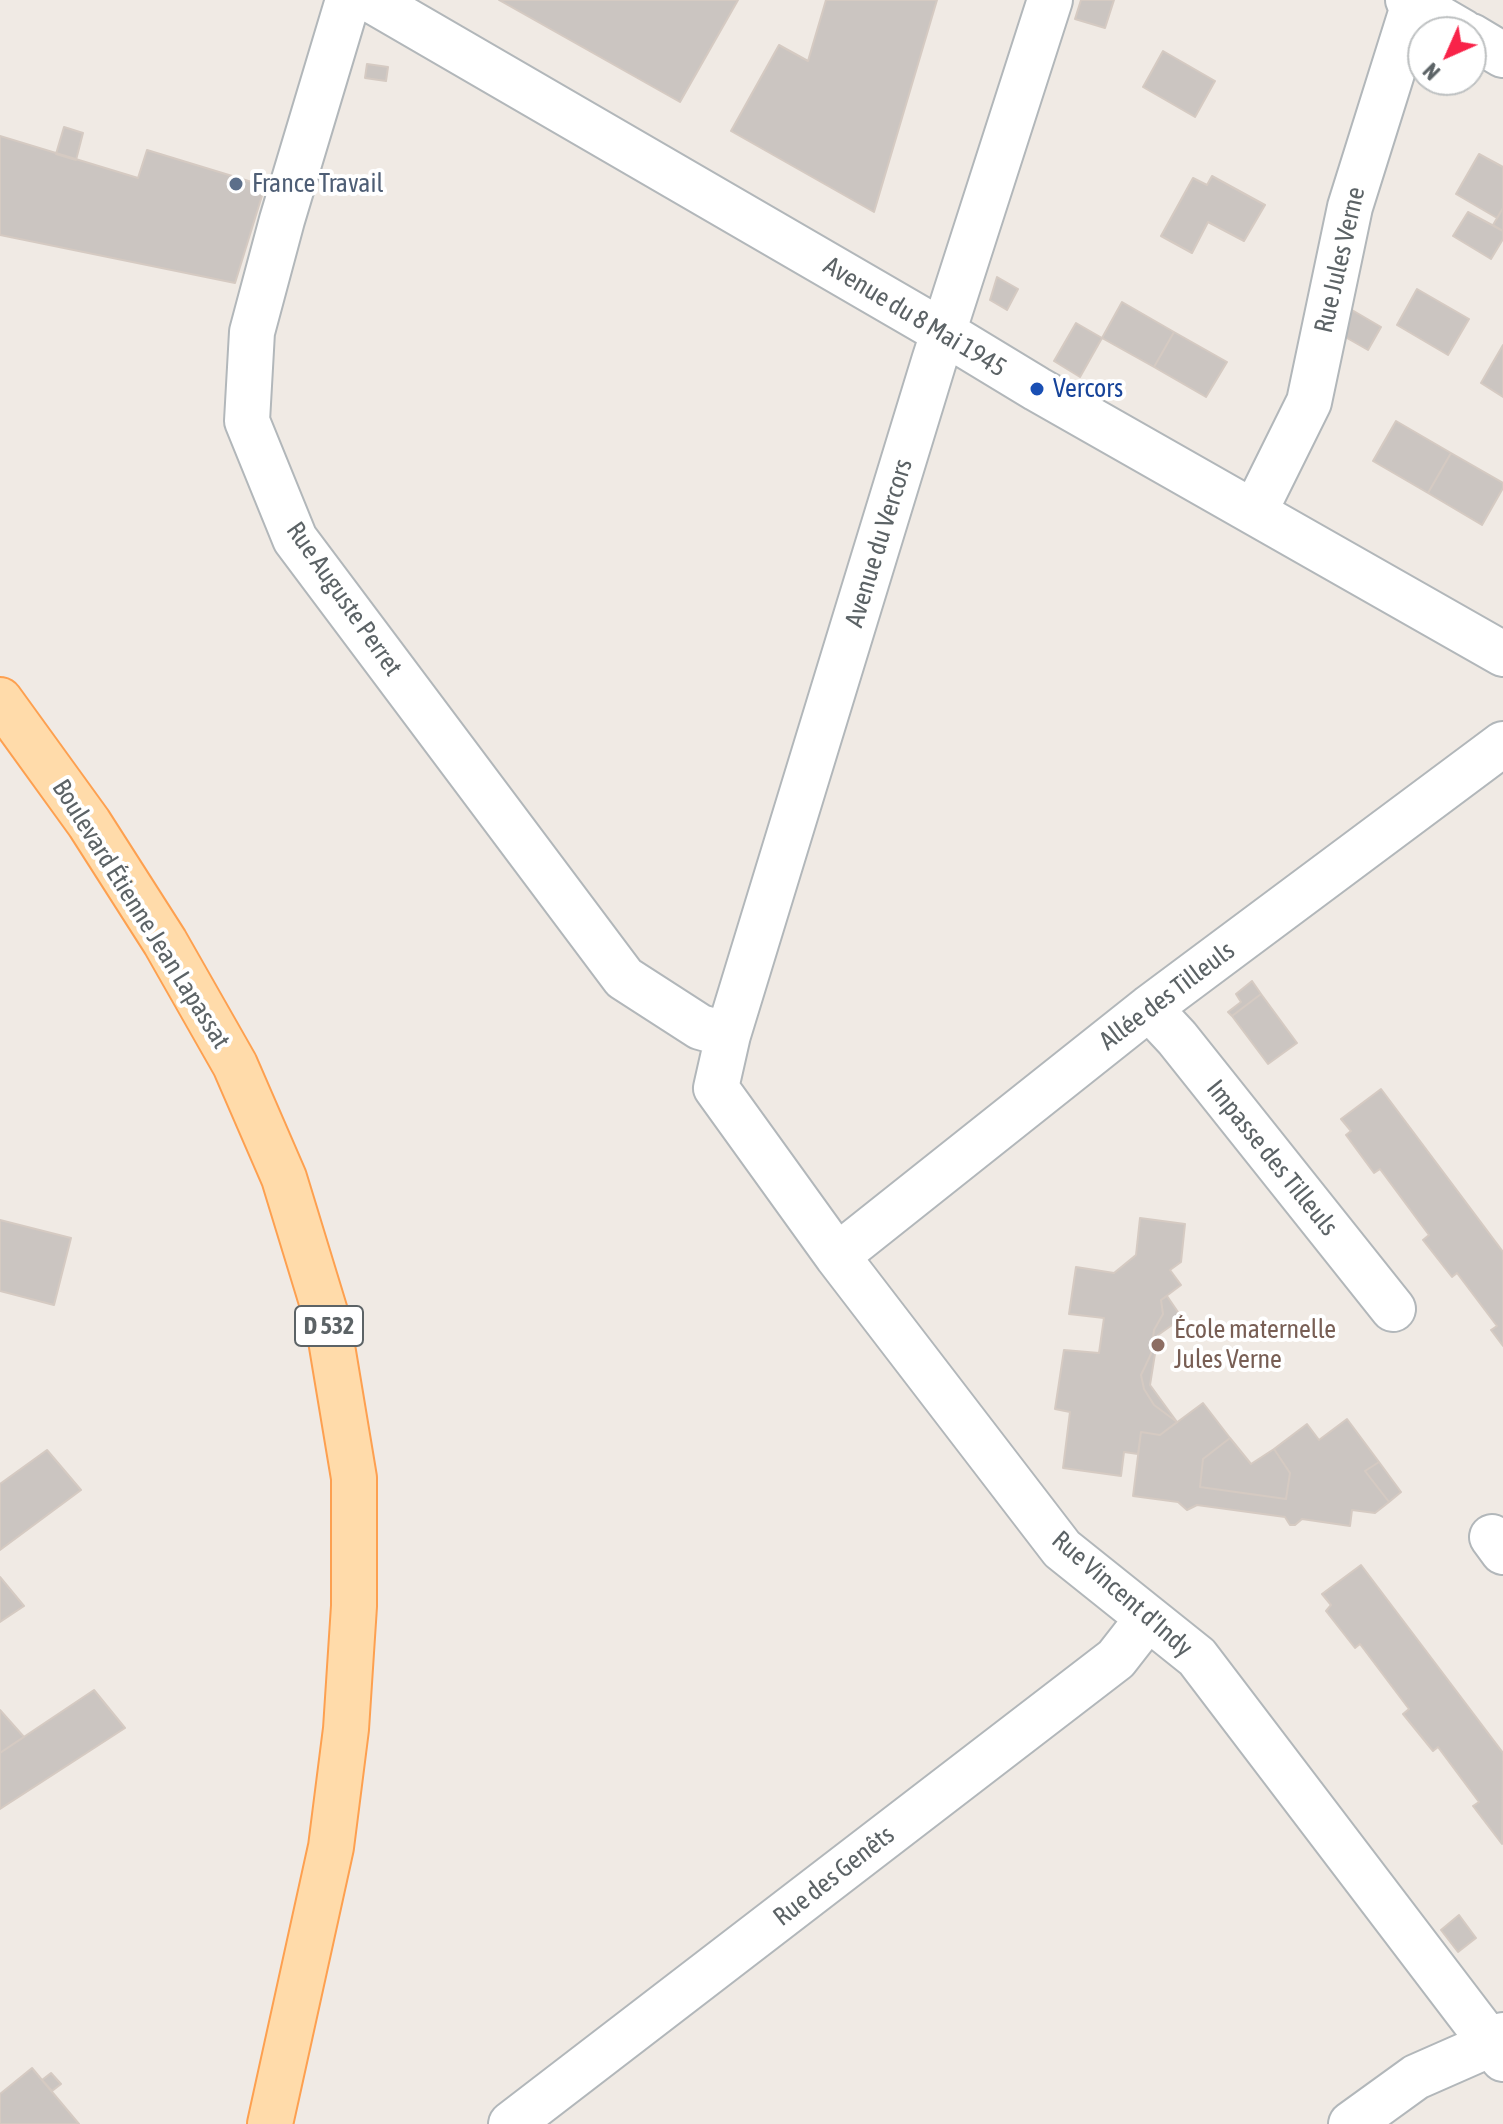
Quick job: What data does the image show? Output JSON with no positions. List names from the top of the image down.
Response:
{
  "streets": {
    "main road": ["Boulevard Étienne Jean Lapassat", "D 532"],
    "street": [
      "Rue Jules Verne",
      "Avenue du 8 Mai 1945",
      "Avenue du Vercors",
      "Rue Auguste Perret",
      "Allée des Tilleuls",
      "Impasse des Tilleuls",
      "Rue Vincent d'Indy",
      "Rue des Genêts"
    ]
  },
  "crossings": [
    ["Rue Jules Verne", "Avenue du 8 Mai 1945"],
    ["Avenue du 8 Mai 1945", "Avenue du Vercors"],
    ["Avenue du Vercors", "Rue Auguste Perret"],
    ["Avenue du Vercors", "Rue Vincent d'Indy"],
    ["Allée des Tilleuls", "Impasse des Tilleuls"],
    ["Allée des Tilleuls", "Rue Vincent d'Indy"],
    ["Rue Vincent d'Indy", "Rue des Genêts"]
  ],
  "places": ["France Travail", "Vercors", "École maternelle Jules Verne"],
  "north": "bottom left"
}
